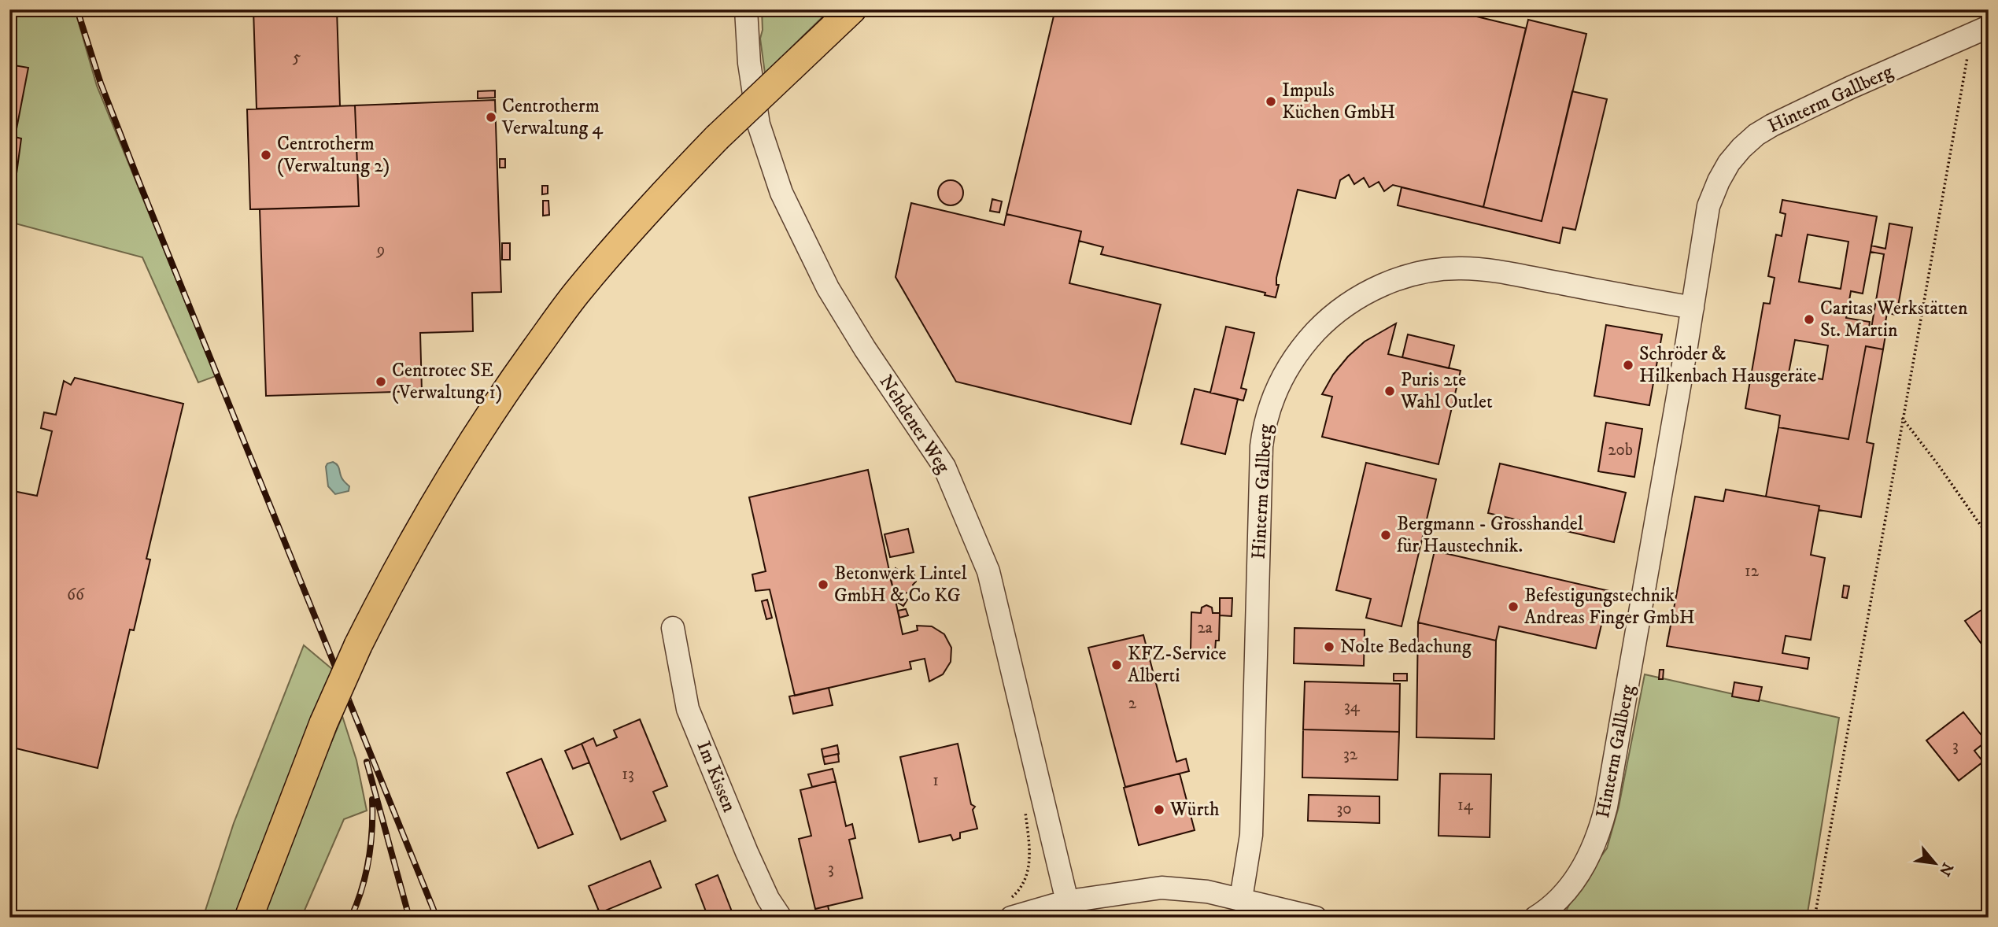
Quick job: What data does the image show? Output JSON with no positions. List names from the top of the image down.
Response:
{
  "streets": {
    "street": ["Hinterm Gallberg", "Nehdener Weg", "Im Kissen"]
  },
  "places": [
    "Impuls Küchen GmbH",
    "Centrotherm Verwaltung 4",
    "Centrotherm (Verwaltung 2)",
    "Caritas Werkstätten St. Martin",
    "Schröder & Hilkenbach Hausgeräte",
    "Centrotec SE (Verwaltung 1)",
    "Puris 2te Wahl Outlet",
    "Bergmann - Grosshandel für Haustechnik.",
    "Betonwerk Lintel GmbH & Co KG",
    "Befestigungstechnik Andreas Finger GmbH",
    "Nolte Bedachung",
    "KFZ-Service Alberti",
    "Würth"
  ],
  "house_numbers": [
    "5",
    "9",
    "20b",
    "12",
    "66",
    "2a",
    "2",
    "34",
    "3",
    "32",
    "13",
    "1",
    "14",
    "30",
    "3"
  ],
  "north": "bottom right"
}
